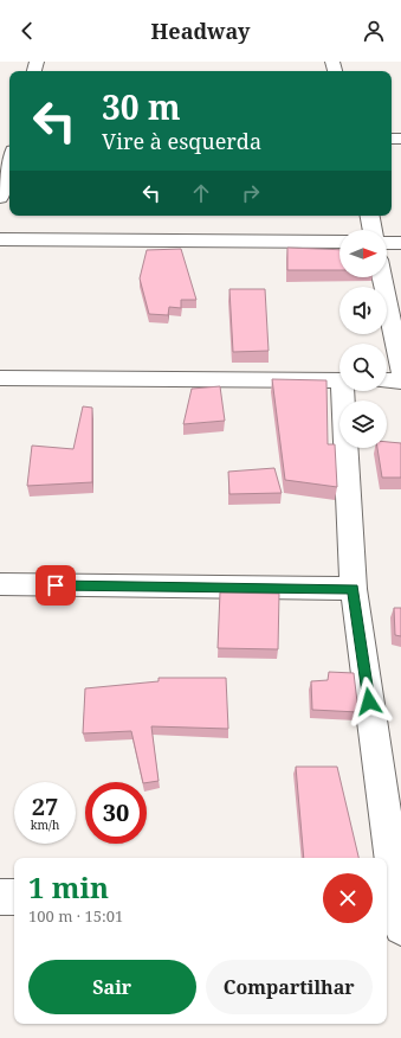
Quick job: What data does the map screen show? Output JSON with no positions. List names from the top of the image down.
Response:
{
  "north": "right",
  "page": {
    "header": "Headway",
    "turn": ["30 m", "Vire à esquerda"],
    "speed": "27 km/h",
    "limit": "30",
    "heading": ["1 min", "100 m · 15:01"],
    "buttons": ["Sair", "Compartilhar"]
  }
}
